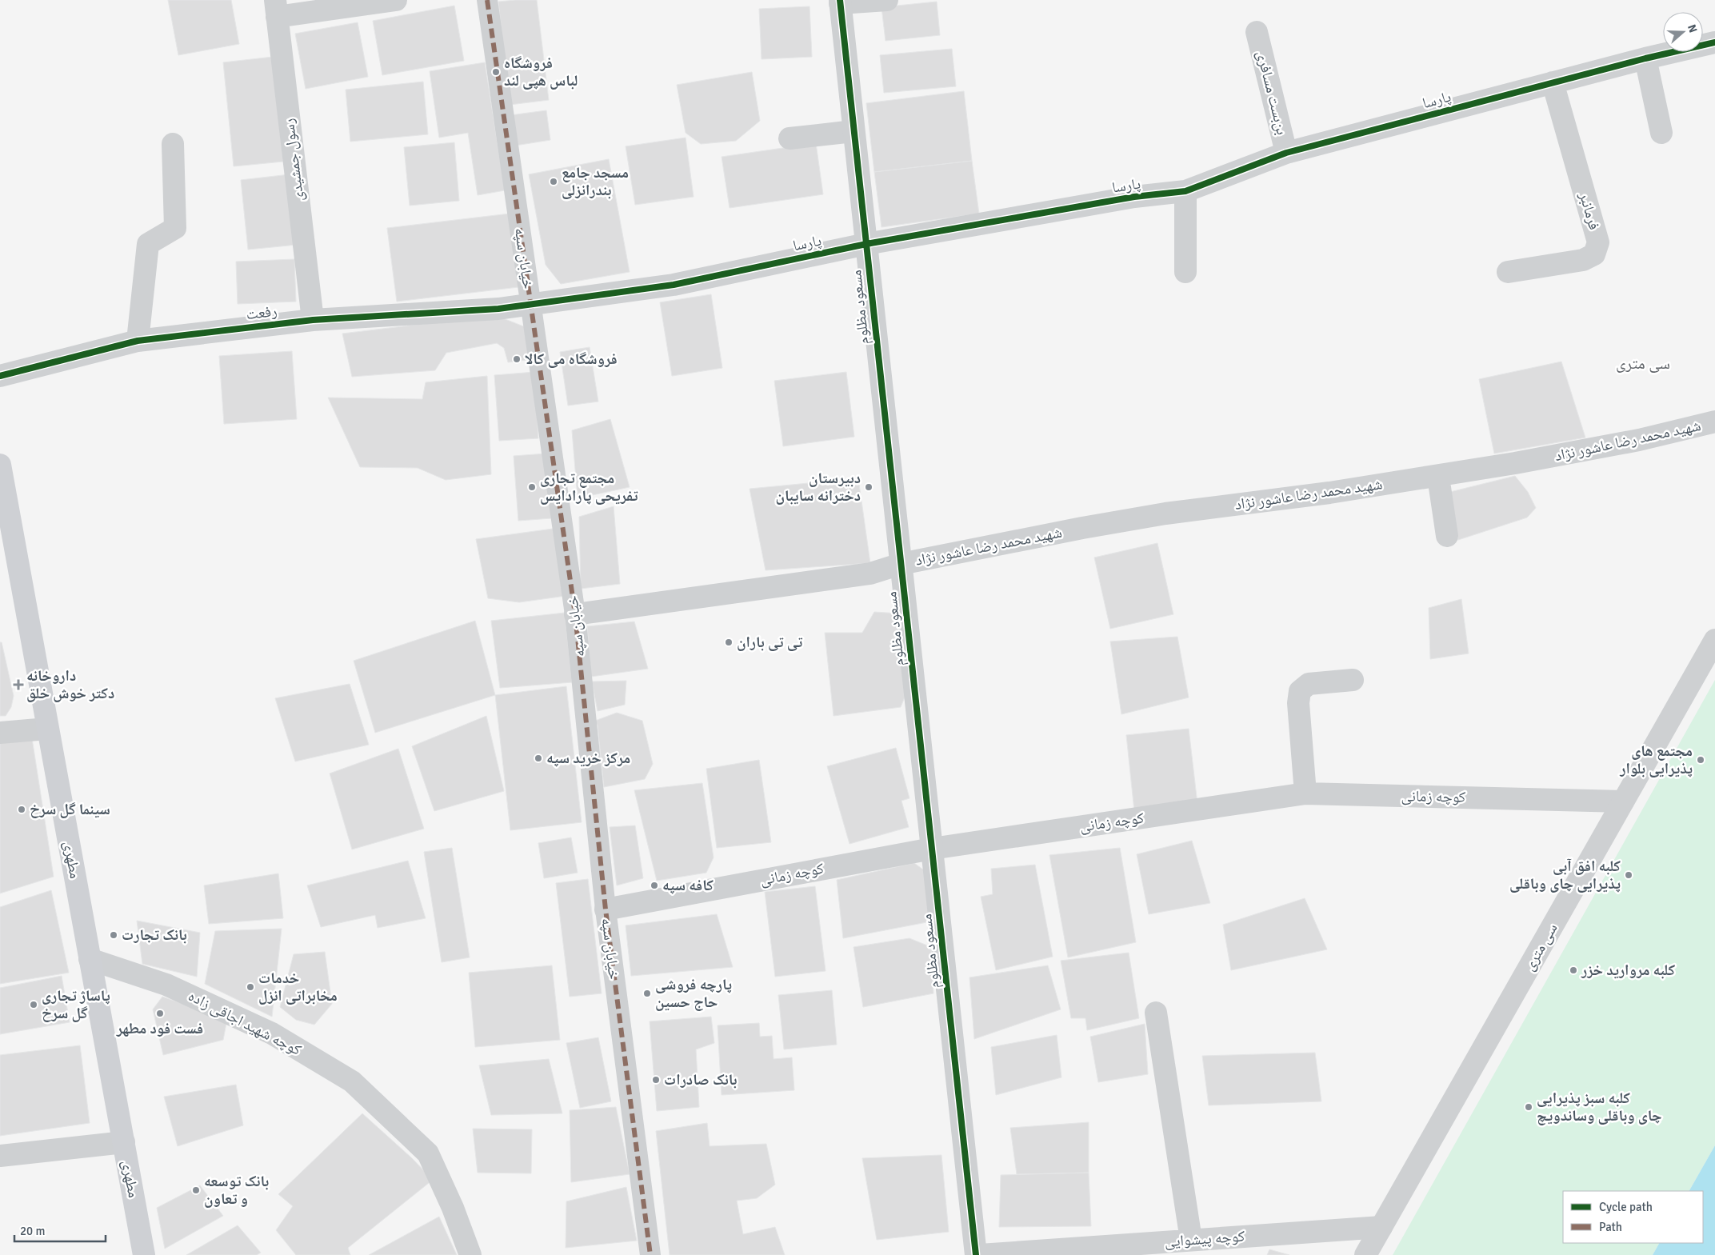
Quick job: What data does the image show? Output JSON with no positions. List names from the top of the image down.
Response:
{
  "streets": {
    "main road": ["مطهری"],
    "street": [
      "بن‌بست مسافری",
      "پارسا",
      "رسول جمشیدی",
      "فرمانبر",
      "خیابان سپه",
      "مسعود مظلوم",
      "رفعت",
      "شهید محمد رضا عاشور نژاد",
      "کوچه زمانی",
      "سی متری",
      "کوچه شهید اجاقی زاده",
      "کوچه پیشوایی"
    ]
  },
  "crossings": [
    ["بن‌بست مسافری", "پارسا"],
    ["پارسا", "فرمانبر"],
    ["پارسا", "خیابان سپه"],
    ["پارسا", "مسعود مظلوم"],
    ["پارسا", "رفعت"],
    ["رسول جمشیدی", "رفعت"],
    ["خیابان سپه", "رفعت"],
    ["خیابان سپه", "شهید محمد رضا عاشور نژاد"],
    ["خیابان سپه", "کوچه زمانی"],
    ["مسعود مظلوم", "شهید محمد رضا عاشور نژاد"],
    ["مسعود مظلوم", "کوچه زمانی"],
    ["کوچه زمانی", "سی متری"],
    ["مطهری", "کوچه شهید اجاقی زاده"],
    ["سی متری", "کوچه پیشوایی"]
  ],
  "districts": ["سی متری"],
  "places": {
    "other": [
      "فروشگاه لباس هپی لند",
      "مسجد جامع بندرانزلی",
      "فروشگاه می کالا",
      "مجتمع تجاری تفریحی پارادایس",
      "دبیرستان دخترانه سایبان",
      "تی تی باران",
      "مرکز خرید سپه",
      "مجتمع های پذیرایی بلوار",
      "سینما گل سرخ",
      "کلبه افق آبی پذیرایی چای وباقلی",
      "کافه سپه",
      "بانک تجارت",
      "کلبه مروارید خزر",
      "خدمات مخابراتی انزل",
      "پارچه فروشی حاج حسین",
      "پاساژ تجاری گل سرخ",
      "فست فود مطهر",
      "بانک صادرات",
      "کلبه سبز پذیرایی چای وباقلی وساندویچ",
      "بانک توسعه و تعاون"
    ],
    "health": ["داروخانه دکتر خوش خلق"]
  },
  "legend": ["Cycle path", "Path"],
  "scale_bar": "20 m",
  "north": "right"
}
